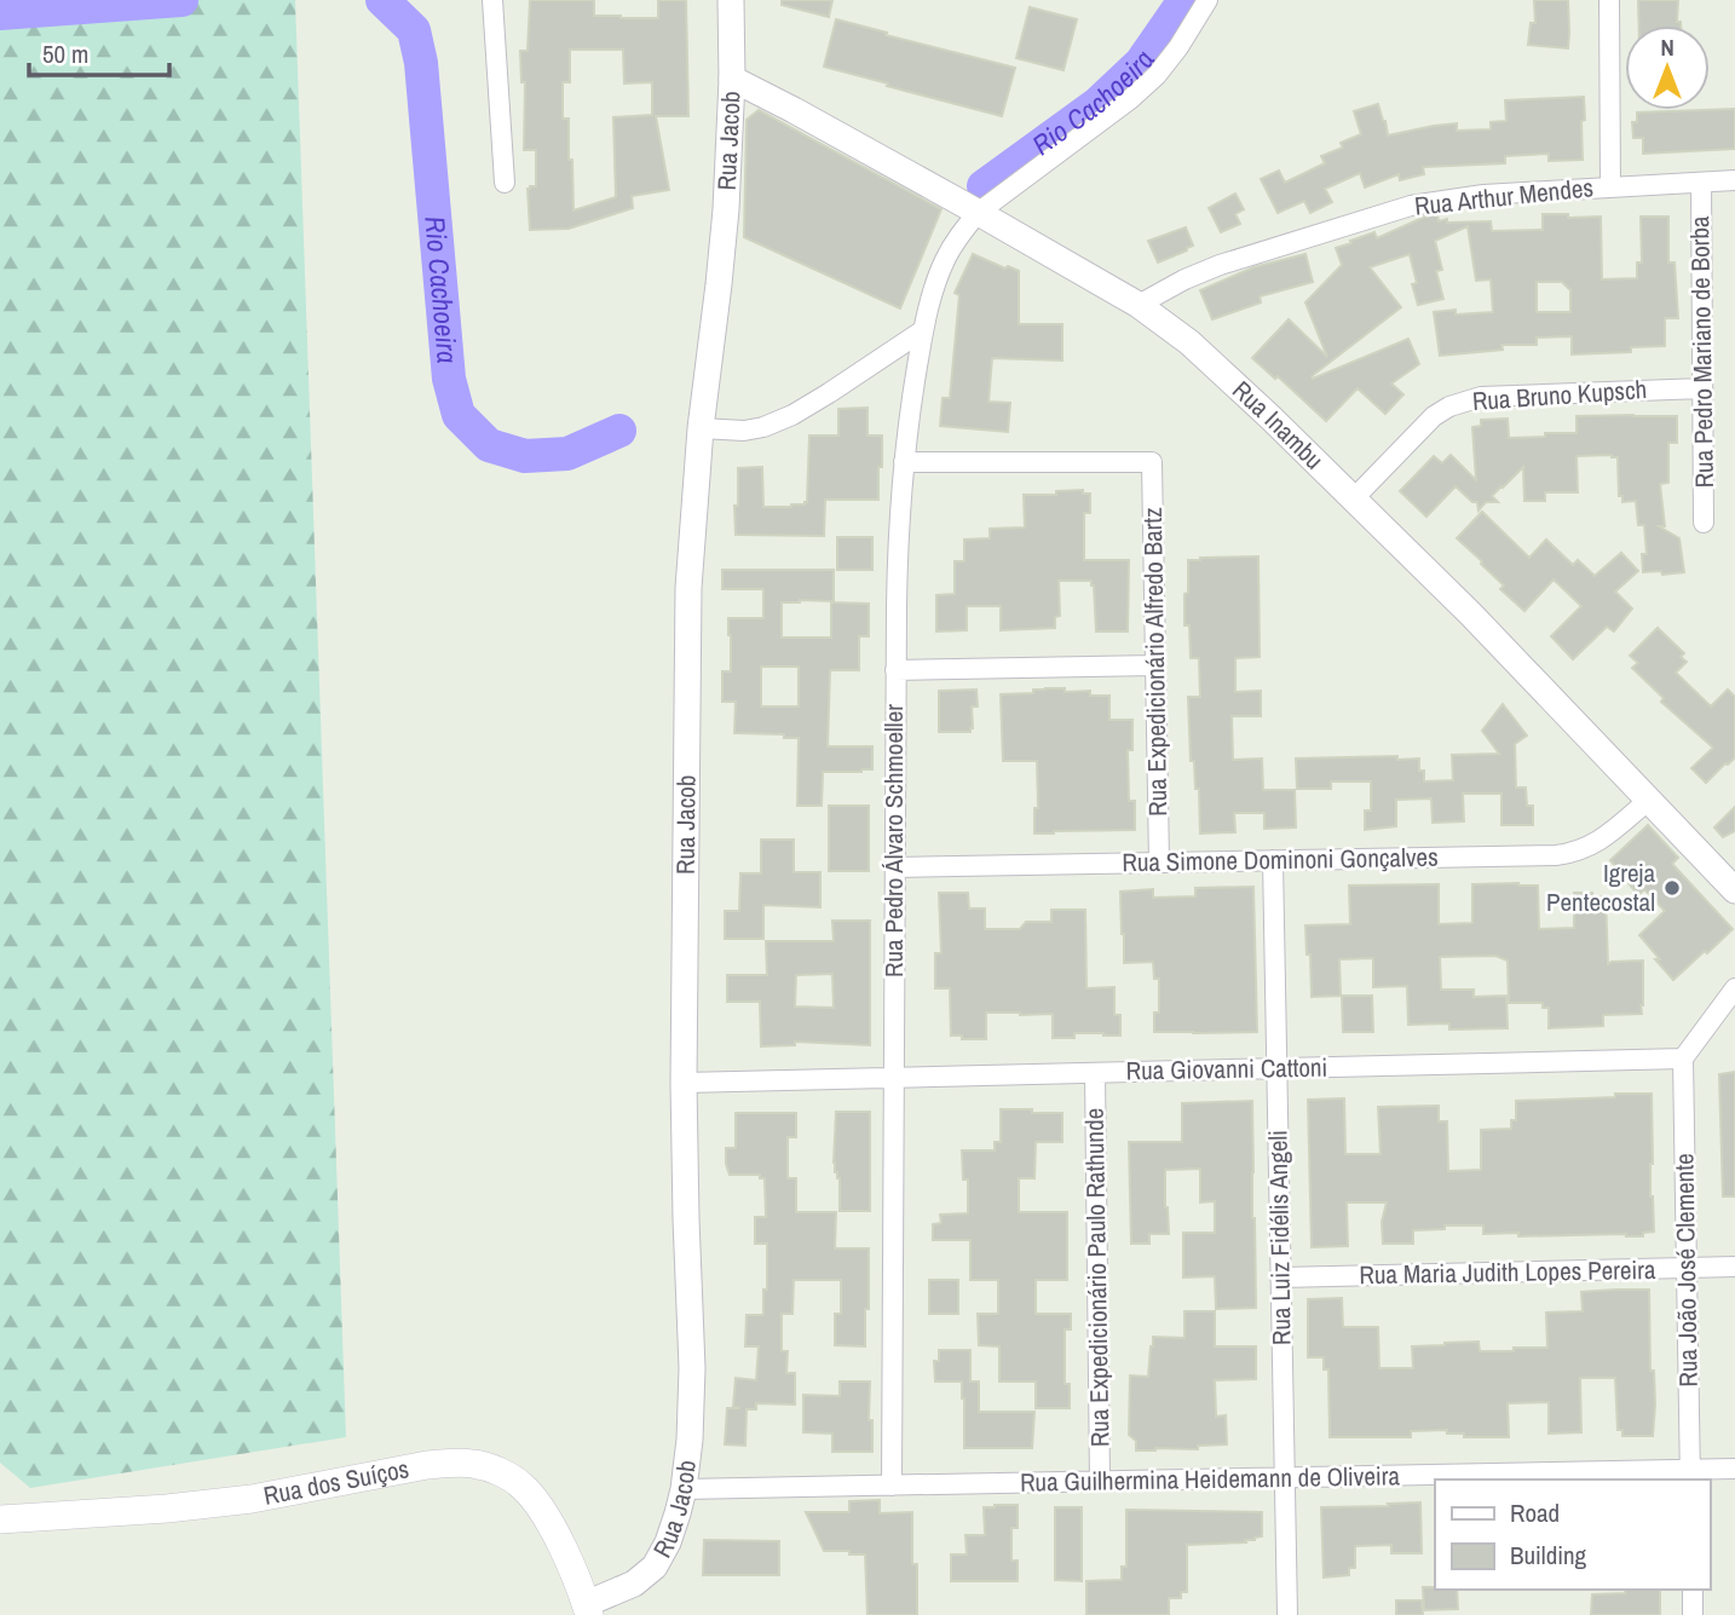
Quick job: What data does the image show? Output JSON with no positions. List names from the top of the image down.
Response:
{
  "streets": {
    "main road": ["Rua dos Suíços"],
    "street": [
      "Rua Jacob",
      "Rua Arthur Mendes",
      "Rua Pedro Mariano de Borba",
      "Rua Bruno Kupsch",
      "Rua Inambu",
      "Rua Expedicionário Alfredo Bartz",
      "Rua Pedro Álvaro Schmoeller",
      "Rua Simone Dominoni Gonçalves",
      "Rua Giovanni Cattoni",
      "Rua Luiz Fidélis Angeli",
      "Rua João José Clemente",
      "Rua Maria Judith Lopes Pereira",
      "Rua Expedicionário Paulo Rathunde",
      "Rua Guilhermina Heidemann de Oliveira"
    ]
  },
  "crossings": [
    ["Rua Jacob", "Rua Inambu"],
    ["Rua Jacob", "Rua Giovanni Cattoni"],
    ["Rua Jacob", "Rua Guilhermina Heidemann de Oliveira"],
    ["Rua Jacob", "Rua dos Suíços"],
    ["Rua Arthur Mendes", "Rua Pedro Mariano de Borba"],
    ["Rua Arthur Mendes", "Rua Inambu"],
    ["Rua Pedro Mariano de Borba", "Rua Bruno Kupsch"],
    ["Rua Bruno Kupsch", "Rua Inambu"],
    ["Rua Inambu", "Rua Pedro Álvaro Schmoeller"],
    ["Rua Inambu", "Rua Simone Dominoni Gonçalves"],
    ["Rua Expedicionário Alfredo Bartz", "Rua Pedro Álvaro Schmoeller"],
    ["Rua Expedicionário Alfredo Bartz", "Rua Simone Dominoni Gonçalves"],
    ["Rua Pedro Álvaro Schmoeller", "Rua Simone Dominoni Gonçalves"],
    ["Rua Pedro Álvaro Schmoeller", "Rua Giovanni Cattoni"],
    ["Rua Pedro Álvaro Schmoeller", "Rua Guilhermina Heidemann de Oliveira"],
    ["Rua Simone Dominoni Gonçalves", "Rua Luiz Fidélis Angeli"],
    ["Rua Giovanni Cattoni", "Rua Luiz Fidélis Angeli"],
    ["Rua Giovanni Cattoni", "Rua João José Clemente"],
    ["Rua Giovanni Cattoni", "Rua Expedicionário Paulo Rathunde"],
    ["Rua Luiz Fidélis Angeli", "Rua Maria Judith Lopes Pereira"],
    ["Rua Luiz Fidélis Angeli", "Rua Guilhermina Heidemann de Oliveira"],
    ["Rua João José Clemente", "Rua Maria Judith Lopes Pereira"],
    ["Rua João José Clemente", "Rua Guilhermina Heidemann de Oliveira"],
    ["Rua Expedicionário Paulo Rathunde", "Rua Guilhermina Heidemann de Oliveira"]
  ],
  "water": ["Rio Cachoeira"],
  "places": ["Igreja Pentecostal"],
  "legend": ["Road", "Building"],
  "scale_bar": "50 m",
  "north": "top"
}
